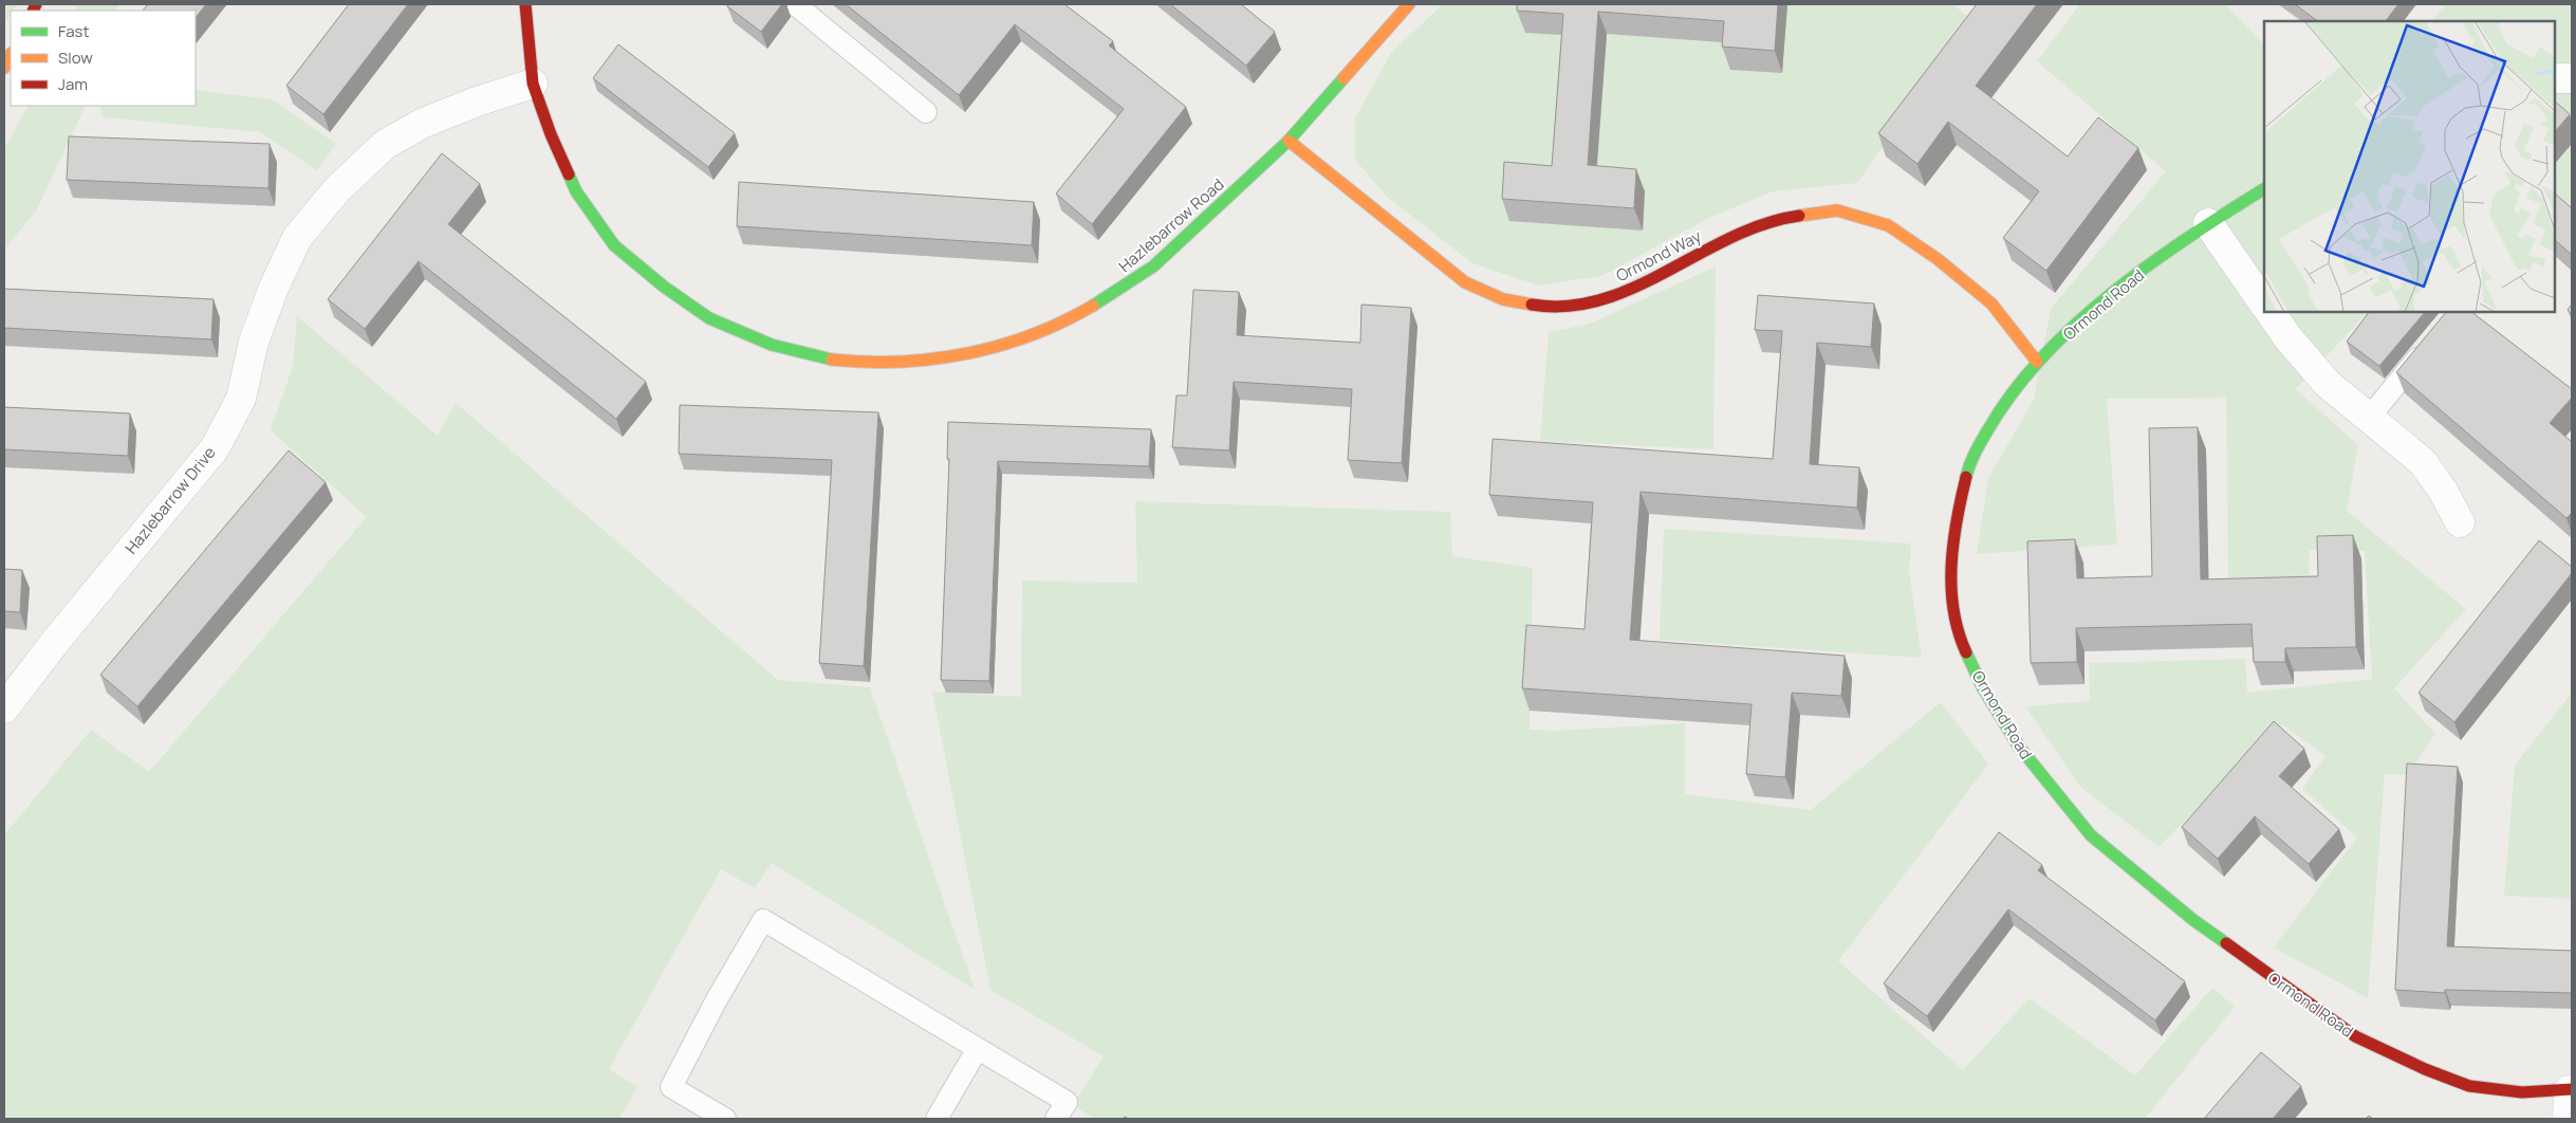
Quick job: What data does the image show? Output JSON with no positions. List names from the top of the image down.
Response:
{
  "streets": {
    "street": [
      "Hazlebarrow Road",
      "Ormond Way",
      "Ormond Road",
      "Hazlebarrow Drive"
    ]
  },
  "crossings": [
    ["Hazlebarrow Road", "Ormond Way"],
    ["Hazlebarrow Road", "Hazlebarrow Drive"],
    ["Ormond Way", "Ormond Road"]
  ],
  "legend": ["Fast", "Slow", "Jam"]
}
